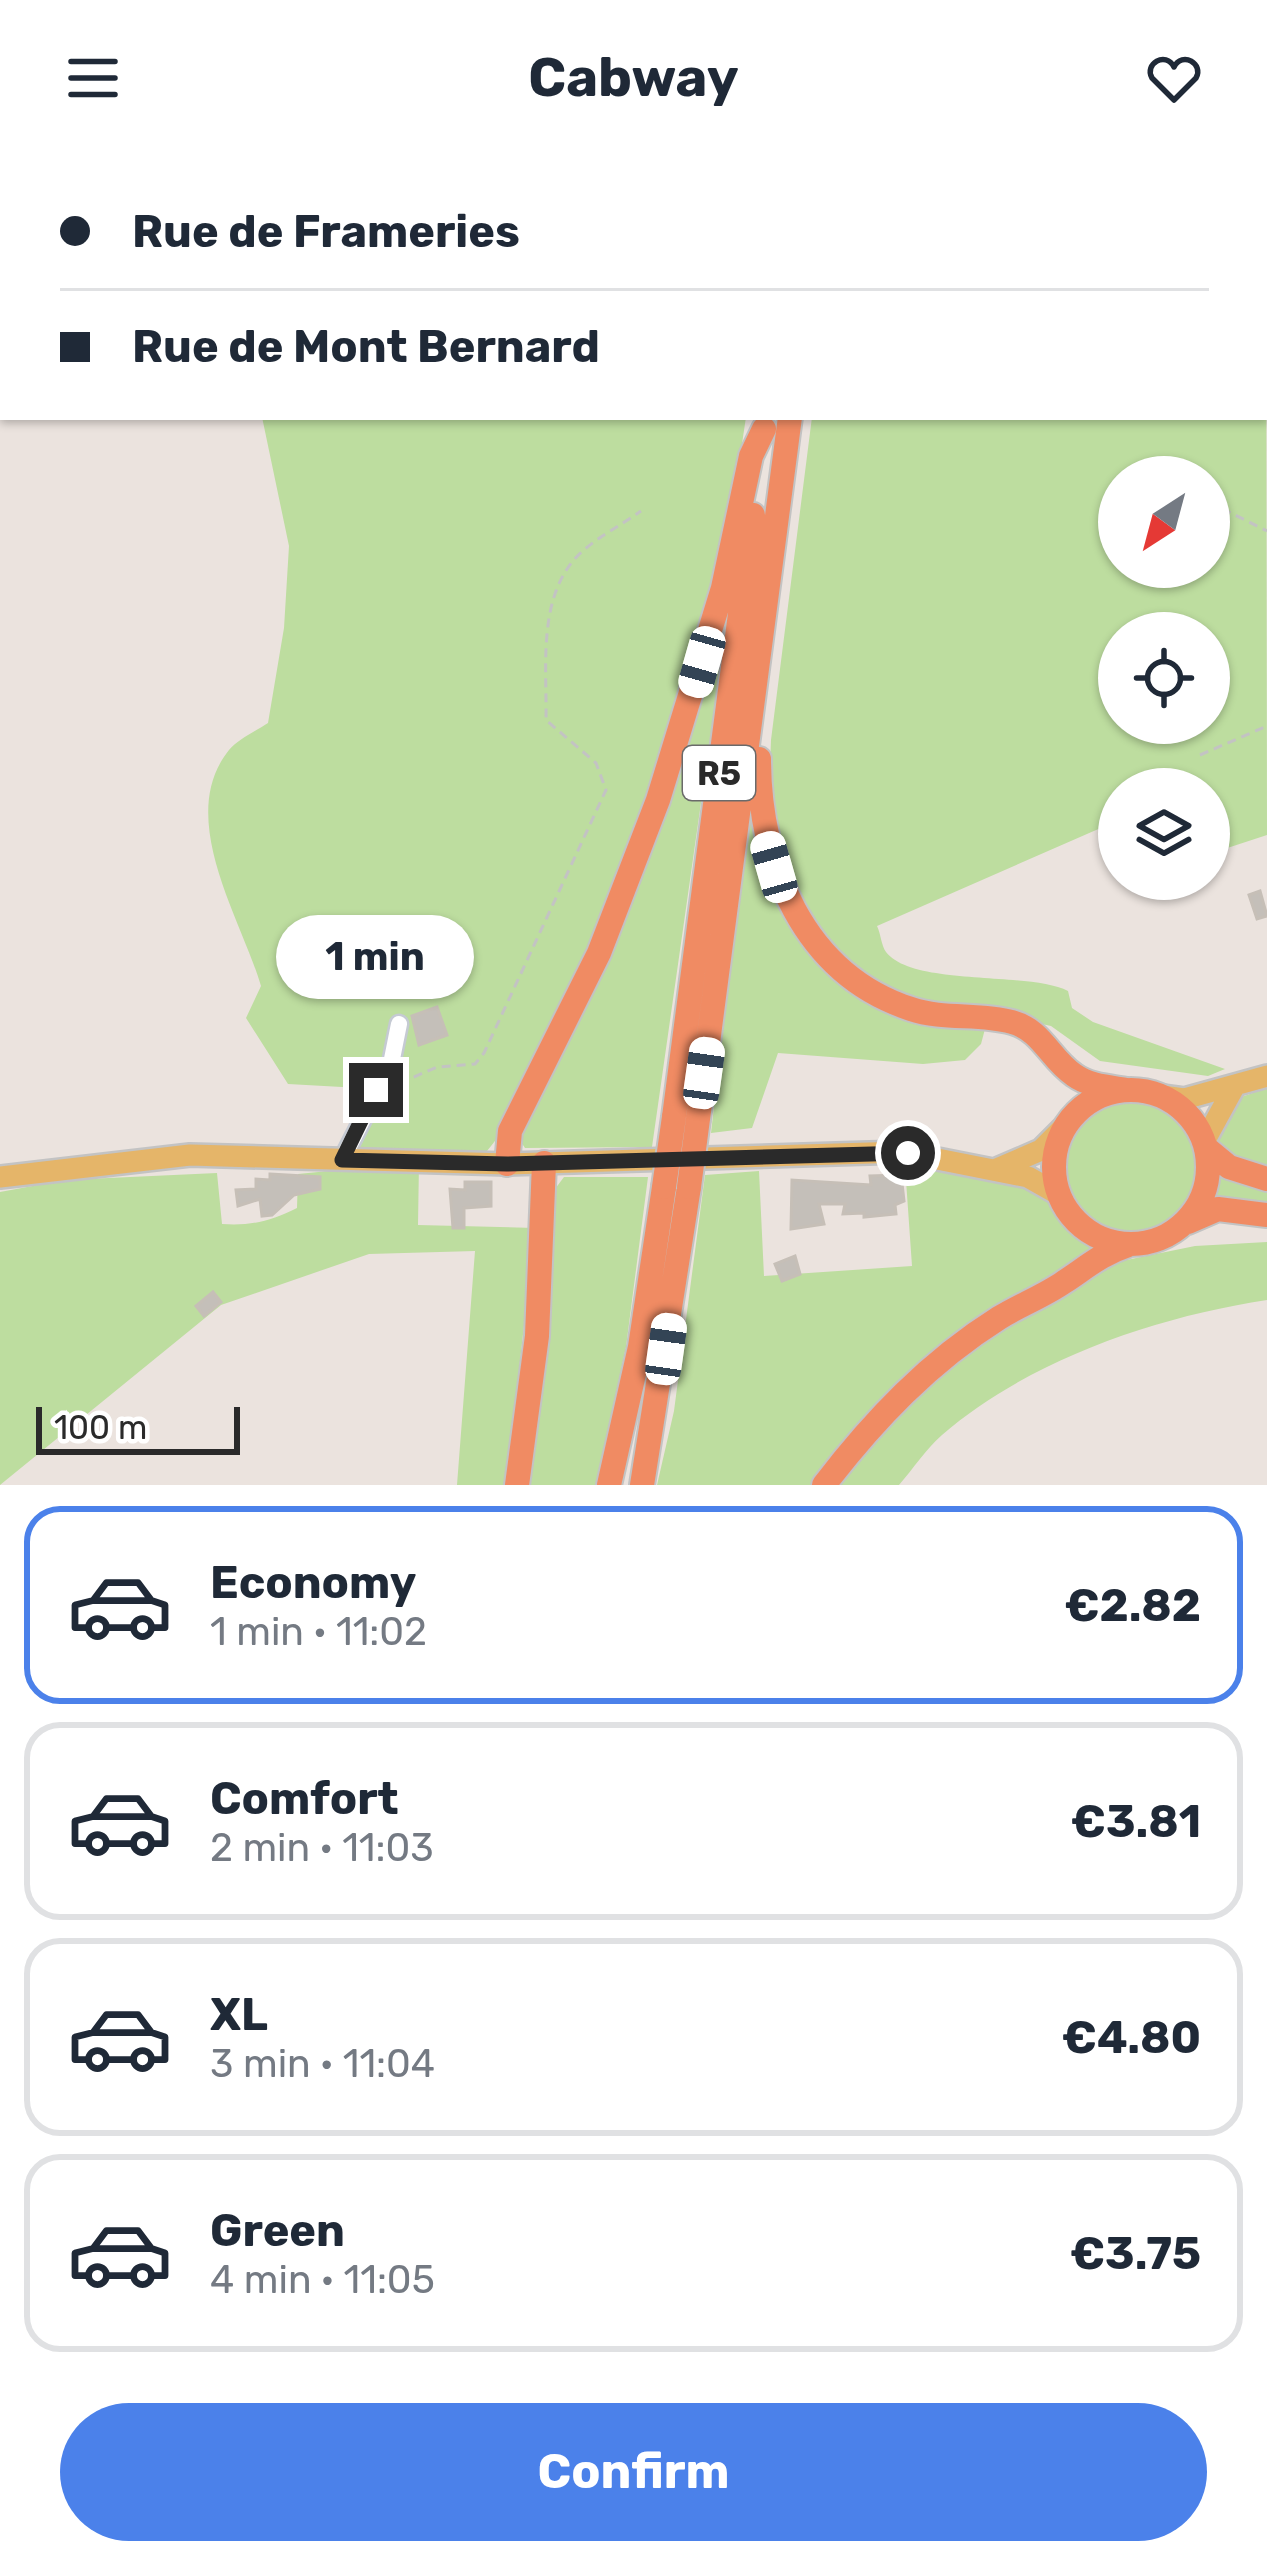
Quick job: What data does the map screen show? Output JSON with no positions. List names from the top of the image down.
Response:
{
  "streets": {
    "highway": ["R5"]
  },
  "scale_bar": "100 m",
  "north": "bottom left",
  "page": {
    "header": "Cabway",
    "banner": ["Rue de Frameries", "Rue de Mont Bernard"],
    "bubble": "1 min",
    "scale": "100 m",
    "list": [
      {
        "name": "Economy",
        "note": "1 min · 11:02",
        "value": "€2.82"
      },
      {
        "name": "Comfort",
        "note": "2 min · 11:03",
        "value": "€3.81"
      },
      {
        "name": "XL",
        "note": "3 min · 11:04",
        "value": "€4.80"
      },
      {
        "name": "Green",
        "note": "4 min · 11:05",
        "value": "€3.75"
      }
    ],
    "buttons": "Confirm"
  }
}
